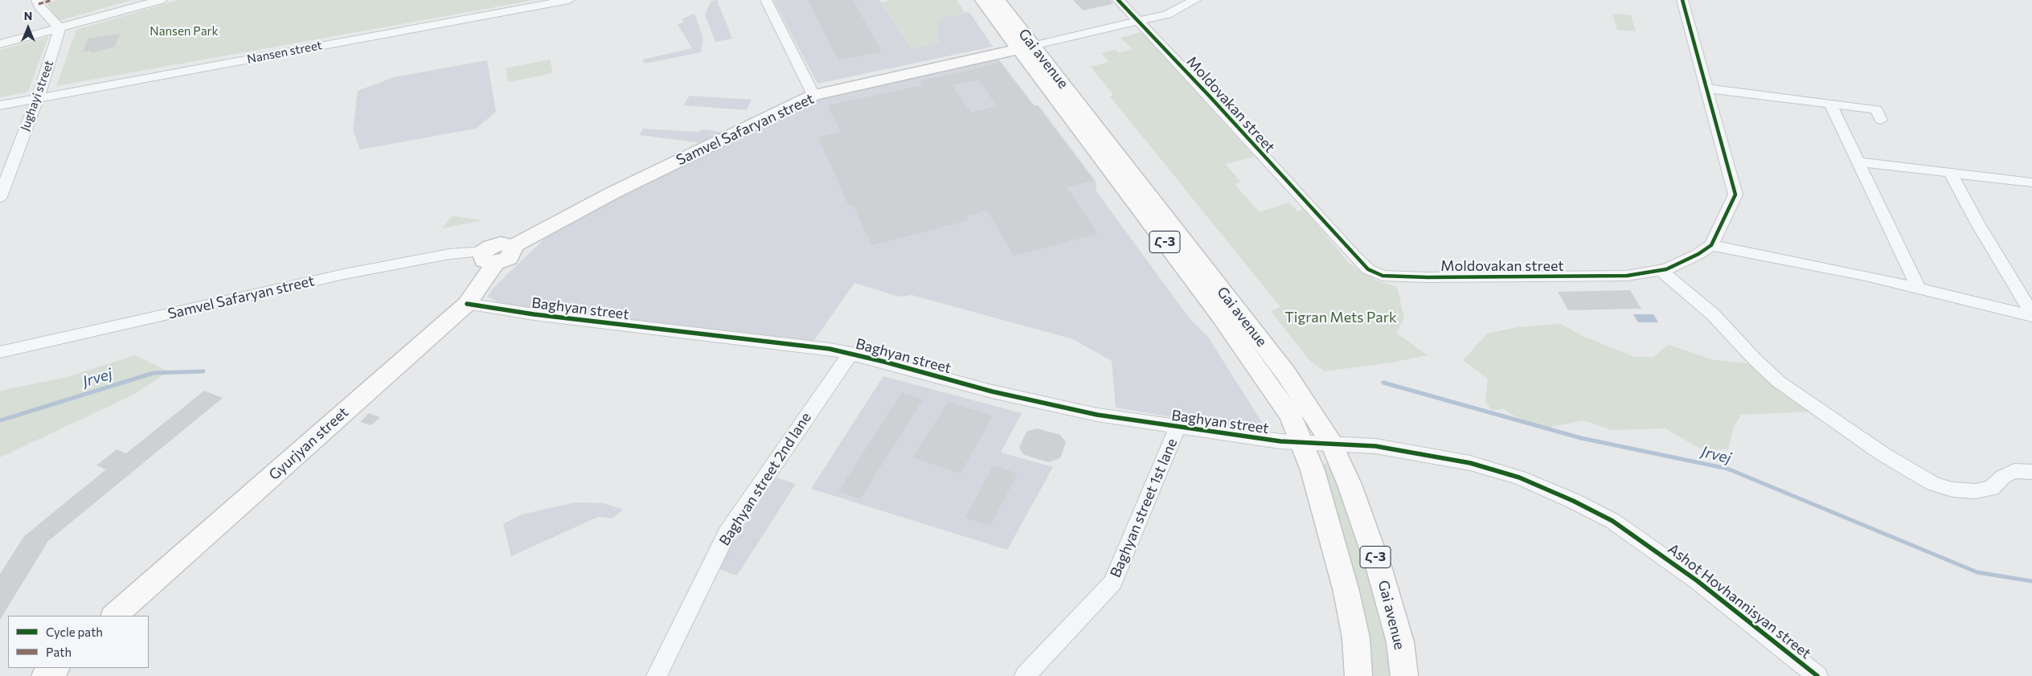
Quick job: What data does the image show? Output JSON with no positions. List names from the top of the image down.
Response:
{
  "streets": {
    "main road": [
      "Gai avenue",
      "Samvel Safaryan street",
      "Հ-3",
      "Gyurjyan street"
    ],
    "street": [
      "Nansen street",
      "Jughayi street",
      "Moldovakan street",
      "Baghyan street",
      "Baghyan street 2nd lane",
      "Baghyan street 1st lane",
      "Ashot Hovhannisyan street"
    ]
  },
  "crossings": [
    ["Nansen street", "Jughayi street"],
    ["Gai avenue", "Samvel Safaryan street"],
    ["Gai avenue", "Baghyan street"],
    ["Gai avenue", "Ashot Hovhannisyan street"],
    ["Samvel Safaryan street", "Gyurjyan street"],
    ["Baghyan street", "Gyurjyan street"],
    ["Baghyan street", "Baghyan street 2nd lane"],
    ["Baghyan street", "Baghyan street 1st lane"],
    ["Baghyan street", "Ashot Hovhannisyan street"]
  ],
  "water": ["Jrvej"],
  "parks": ["Nansen Park", "Tigran Mets Park"],
  "legend": ["Cycle path", "Path"],
  "north": "top"
}
